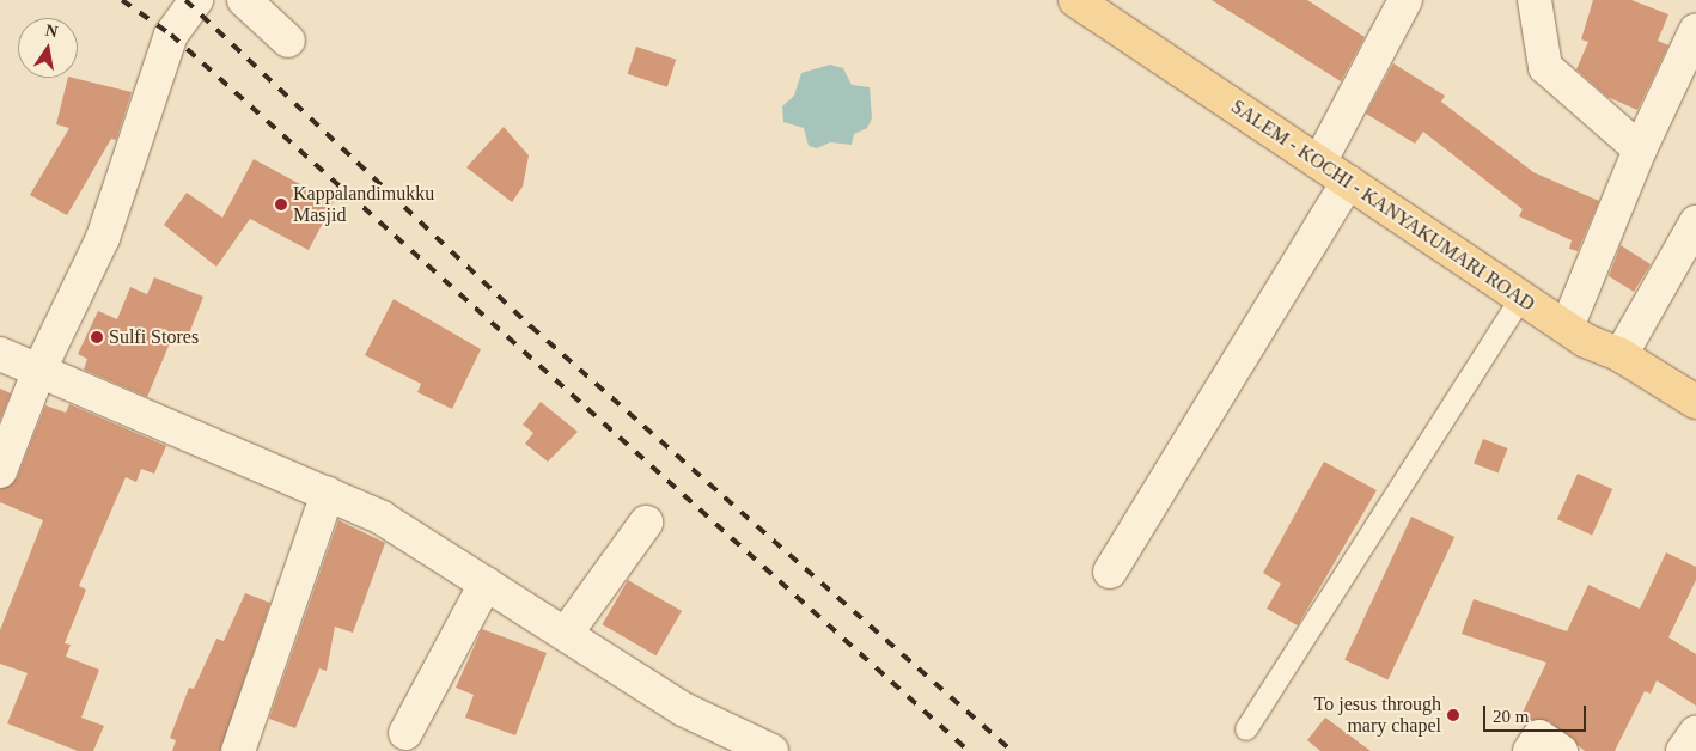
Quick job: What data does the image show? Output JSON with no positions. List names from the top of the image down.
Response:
{
  "streets": {
    "main road": ["SALEM - KOCHI - KANYAKUMARI ROAD"]
  },
  "places": ["Kappalandimukku Masjid", "Sulfi Stores", "To jesus through mary chapel"],
  "scale_bar": "20 m",
  "north": "top"
}
